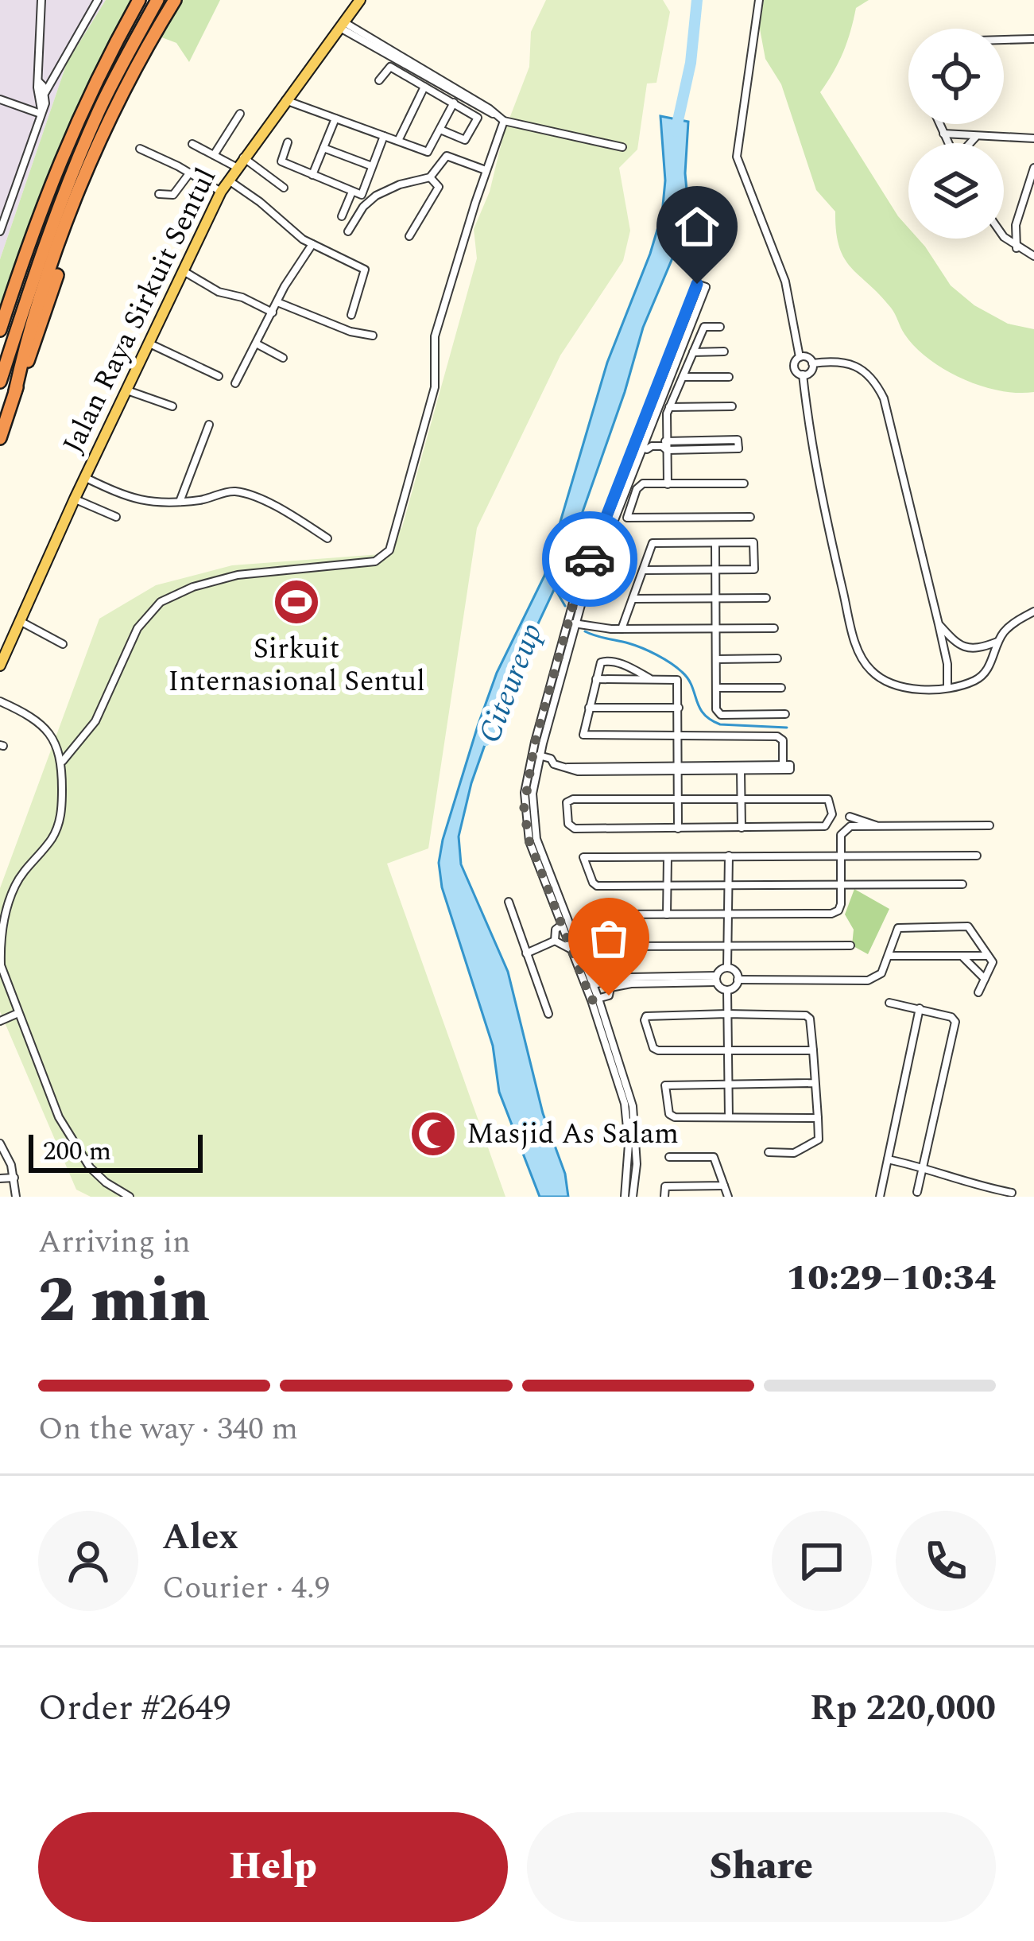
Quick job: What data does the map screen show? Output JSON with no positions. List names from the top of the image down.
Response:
{
  "streets": {
    "main road": ["Jalan Raya Sirkuit Sentul"]
  },
  "water": ["Citeureup"],
  "places": {
    "sports": ["Sirkuit Internasional Sentul"],
    "mosque": ["Masjid As Salam"]
  },
  "scale_bar": "200 m",
  "page": {
    "scale": "200 m",
    "heading": ["2 min", "Arriving in", "10:29–10:34"],
    "panel": [
      "Alex",
      "Courier · 4.9",
      "Order #2649",
      "Rp 220,000"
    ],
    "bar": "On the way · 340 m",
    "buttons": ["Help", "Share"]
  }
}
